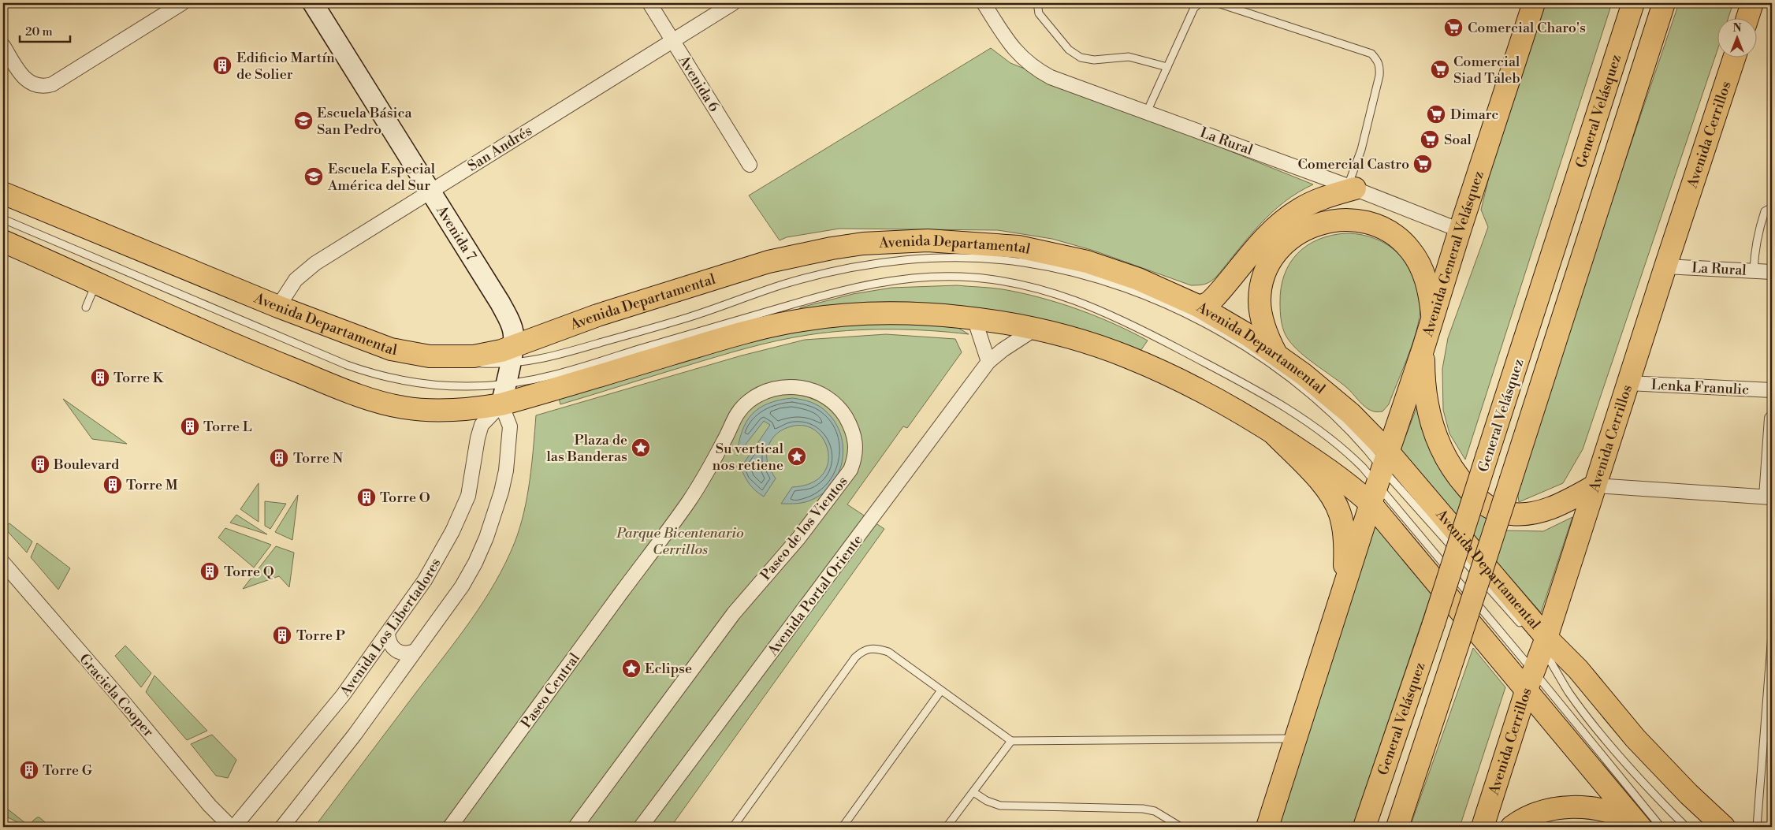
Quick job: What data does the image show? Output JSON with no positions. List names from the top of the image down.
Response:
{
  "streets": {
    "main road": [
      "General Velásquez",
      "Avenida Cerrillos",
      "Avenida Departamental",
      "Avenida General Velásquez"
    ],
    "street": [
      "Avenida 6",
      "La Rural",
      "San Andrés",
      "Avenida 7",
      "Lenka Franulic",
      "Paseo de los Vientos",
      "Avenida Portal Oriente",
      "Avenida Los Libertadores",
      "Paseo Central",
      "Graciela Cooper"
    ]
  },
  "crossings": [
    ["Avenida 6", "San Andrés"],
    ["Avenida Cerrillos", "La Rural"],
    ["Avenida Cerrillos", "Avenida Departamental"],
    ["Avenida Cerrillos", "Lenka Franulic"],
    ["La Rural", "Avenida General Velásquez"],
    ["San Andrés", "Avenida 7"],
    ["San Andrés", "Avenida Departamental"],
    ["Avenida 7", "Avenida Departamental"],
    ["Avenida 7", "Avenida Los Libertadores"],
    ["Avenida Departamental", "Avenida General Velásquez"],
    ["Avenida Departamental", "Avenida Portal Oriente"],
    ["Avenida Departamental", "Avenida Los Libertadores"],
    ["Paseo de los Vientos", "Paseo Central"]
  ],
  "parks": ["Parque Bicentenario Cerrillos"],
  "places": {
    "supermarket": [
      "Comercial Charo's",
      "Comercial Siad Taleb",
      "Dimarc",
      "Soal",
      "Comercial Castro"
    ],
    "building": [
      "Edificio Martín de Solier",
      "Torre K",
      "Torre L",
      "Torre N",
      "Boulevard",
      "Torre M",
      "Torre O",
      "Torre Q",
      "Torre P",
      "Torre G"
    ],
    "school or university": ["Escuela Básica San Pedro", "Escuela Especial América del Sur"],
    "place": ["Plaza de las Banderas", "Su vertical nos retiene", "Eclipse"]
  },
  "scale_bar": "20 m",
  "north": "top"
}
